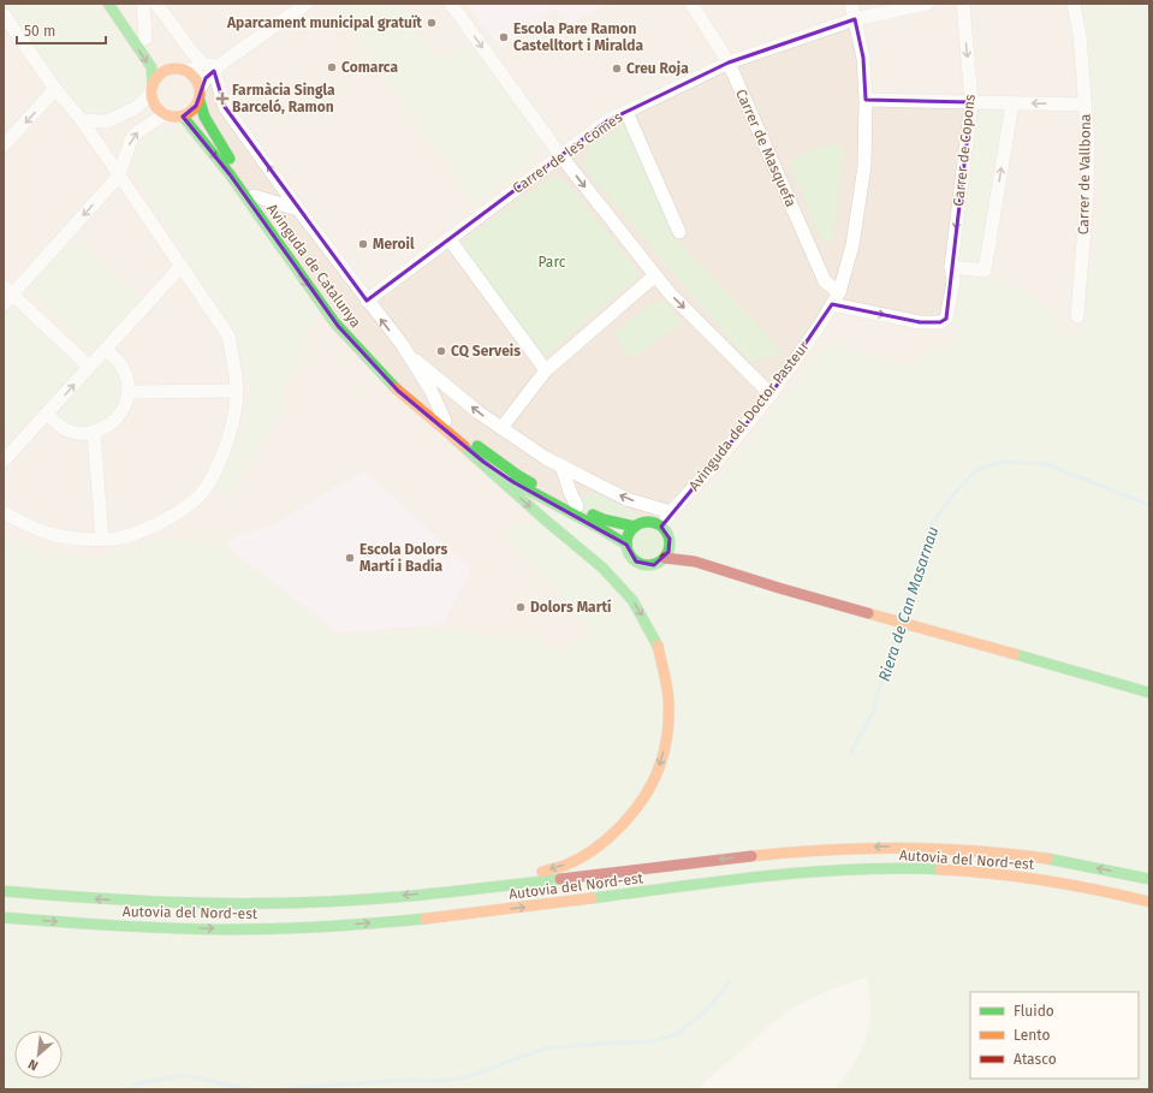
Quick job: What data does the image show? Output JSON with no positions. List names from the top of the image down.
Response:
{
  "streets": {
    "main road": ["Avinguda de Catalunya", "Autovia del Nord-est"],
    "street": [
      "Carrer de Masquefa",
      "Carrer de Copons",
      "Carrer de les Comes",
      "Carrer de Vallbona",
      "Avinguda del Doctor Pasteur"
    ]
  },
  "crossings": [
    ["Carrer de Masquefa", "Carrer de les Comes"],
    ["Carrer de Masquefa", "Avinguda del Doctor Pasteur"],
    ["Carrer de Copons", "Avinguda del Doctor Pasteur"],
    ["Carrer de les Comes", "Avinguda del Doctor Pasteur"],
    ["Avinguda de Catalunya", "Avinguda del Doctor Pasteur"]
  ],
  "water": ["Riera de Can Masarnau"],
  "parks": ["Parc"],
  "places": {
    "other": [
      "Aparcament municipal gratuït",
      "Escola Pare Ramon Castelltort i Miralda",
      "Comarca",
      "Creu Roja",
      "Meroil",
      "CQ Serveis",
      "Escola Dolors Martí i Badia",
      "Dolors Martí"
    ],
    "health": ["Farmàcia Singla Barceló, Ramon"]
  },
  "legend": ["Fluido", "Lento", "Atasco"],
  "scale_bar": "50 m",
  "north": "bottom left"
}
